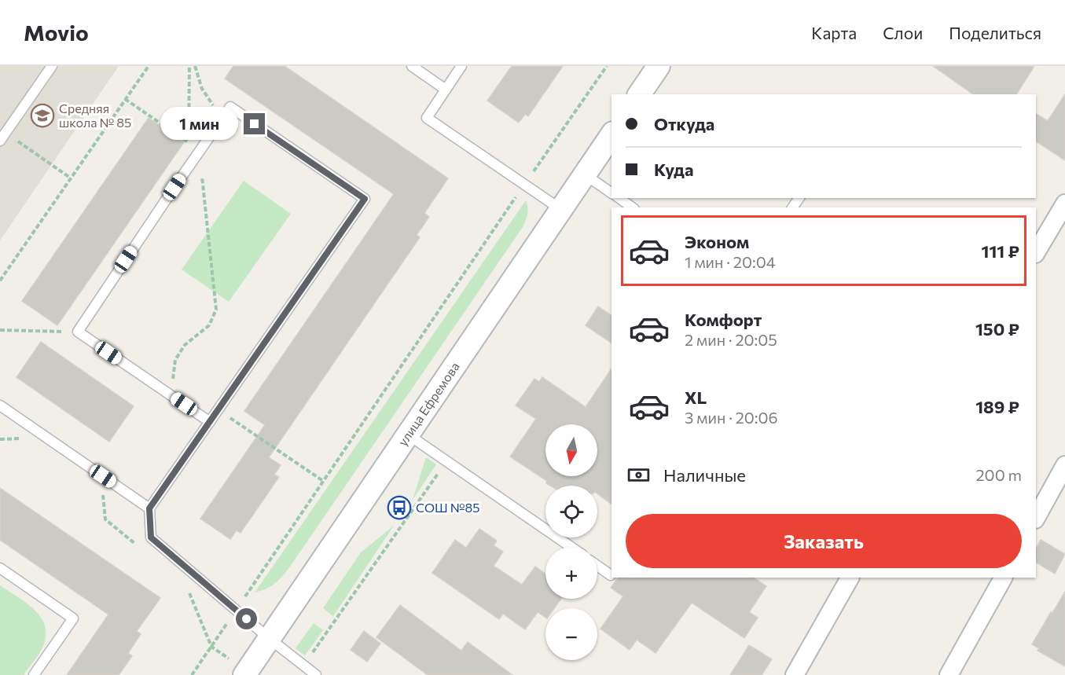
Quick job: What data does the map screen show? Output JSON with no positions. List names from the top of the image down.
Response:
{
  "streets": {
    "street": ["улица Ефремова"]
  },
  "places": {
    "school or university": ["Средняя школа № 85"],
    "bus stop": ["СОШ №85"]
  },
  "north": "bottom",
  "page": {
    "header": "Movio",
    "nav": ["Карта", "Слои", "Поделиться"],
    "banner": ["Откуда", "Куда"],
    "bubble": "1 мин",
    "list": [
      {
        "name": "Эконом",
        "note": "1 мин · 20:04",
        "value": "111 ₽"
      },
      {
        "name": "Комфорт",
        "note": "2 мин · 20:05",
        "value": "150 ₽"
      },
      {
        "name": "XL",
        "note": "3 мин · 20:06",
        "value": "189 ₽"
      }
    ],
    "map_buttons": ["+", "−"],
    "pay": ["Наличные", "200 m"],
    "buttons": "Заказать"
  }
}
